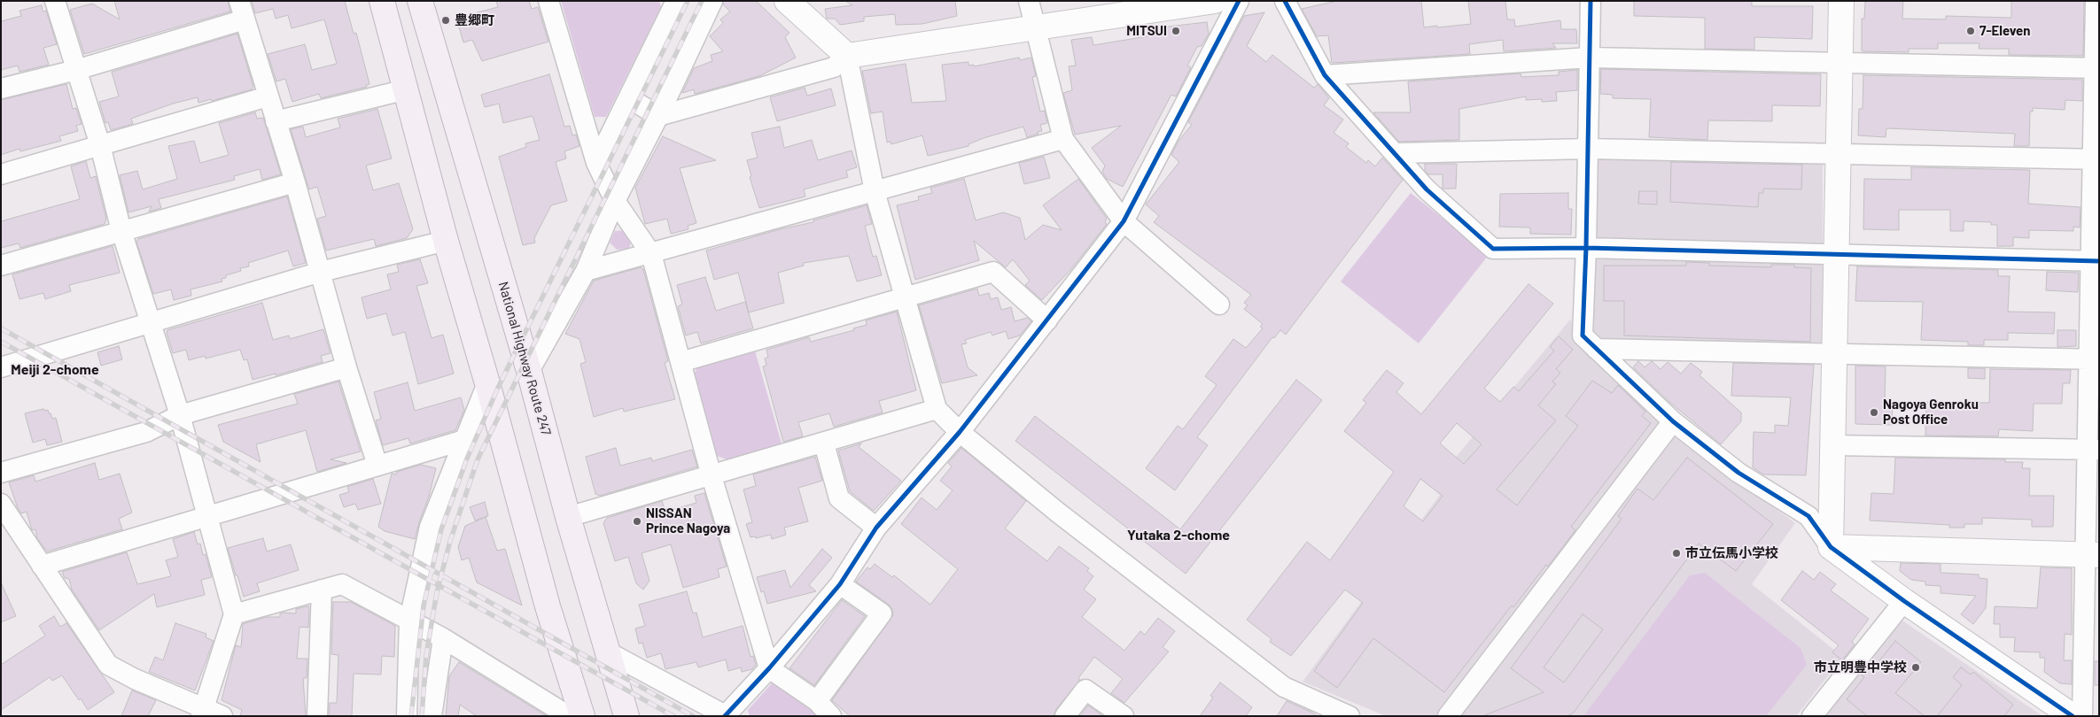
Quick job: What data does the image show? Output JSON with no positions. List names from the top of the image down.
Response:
{
  "streets": {
    "highway": ["National Highway Route 247"]
  },
  "districts": ["Meiji 2-chome", "Yutaka 2-chome"],
  "places": [
    "豊郷町",
    "MITSUI",
    "7-Eleven",
    "Nagoya Genroku Post Office",
    "NISSAN Prince Nagoya",
    "市立伝馬小学校",
    "市立明豊中学校"
  ]
}
